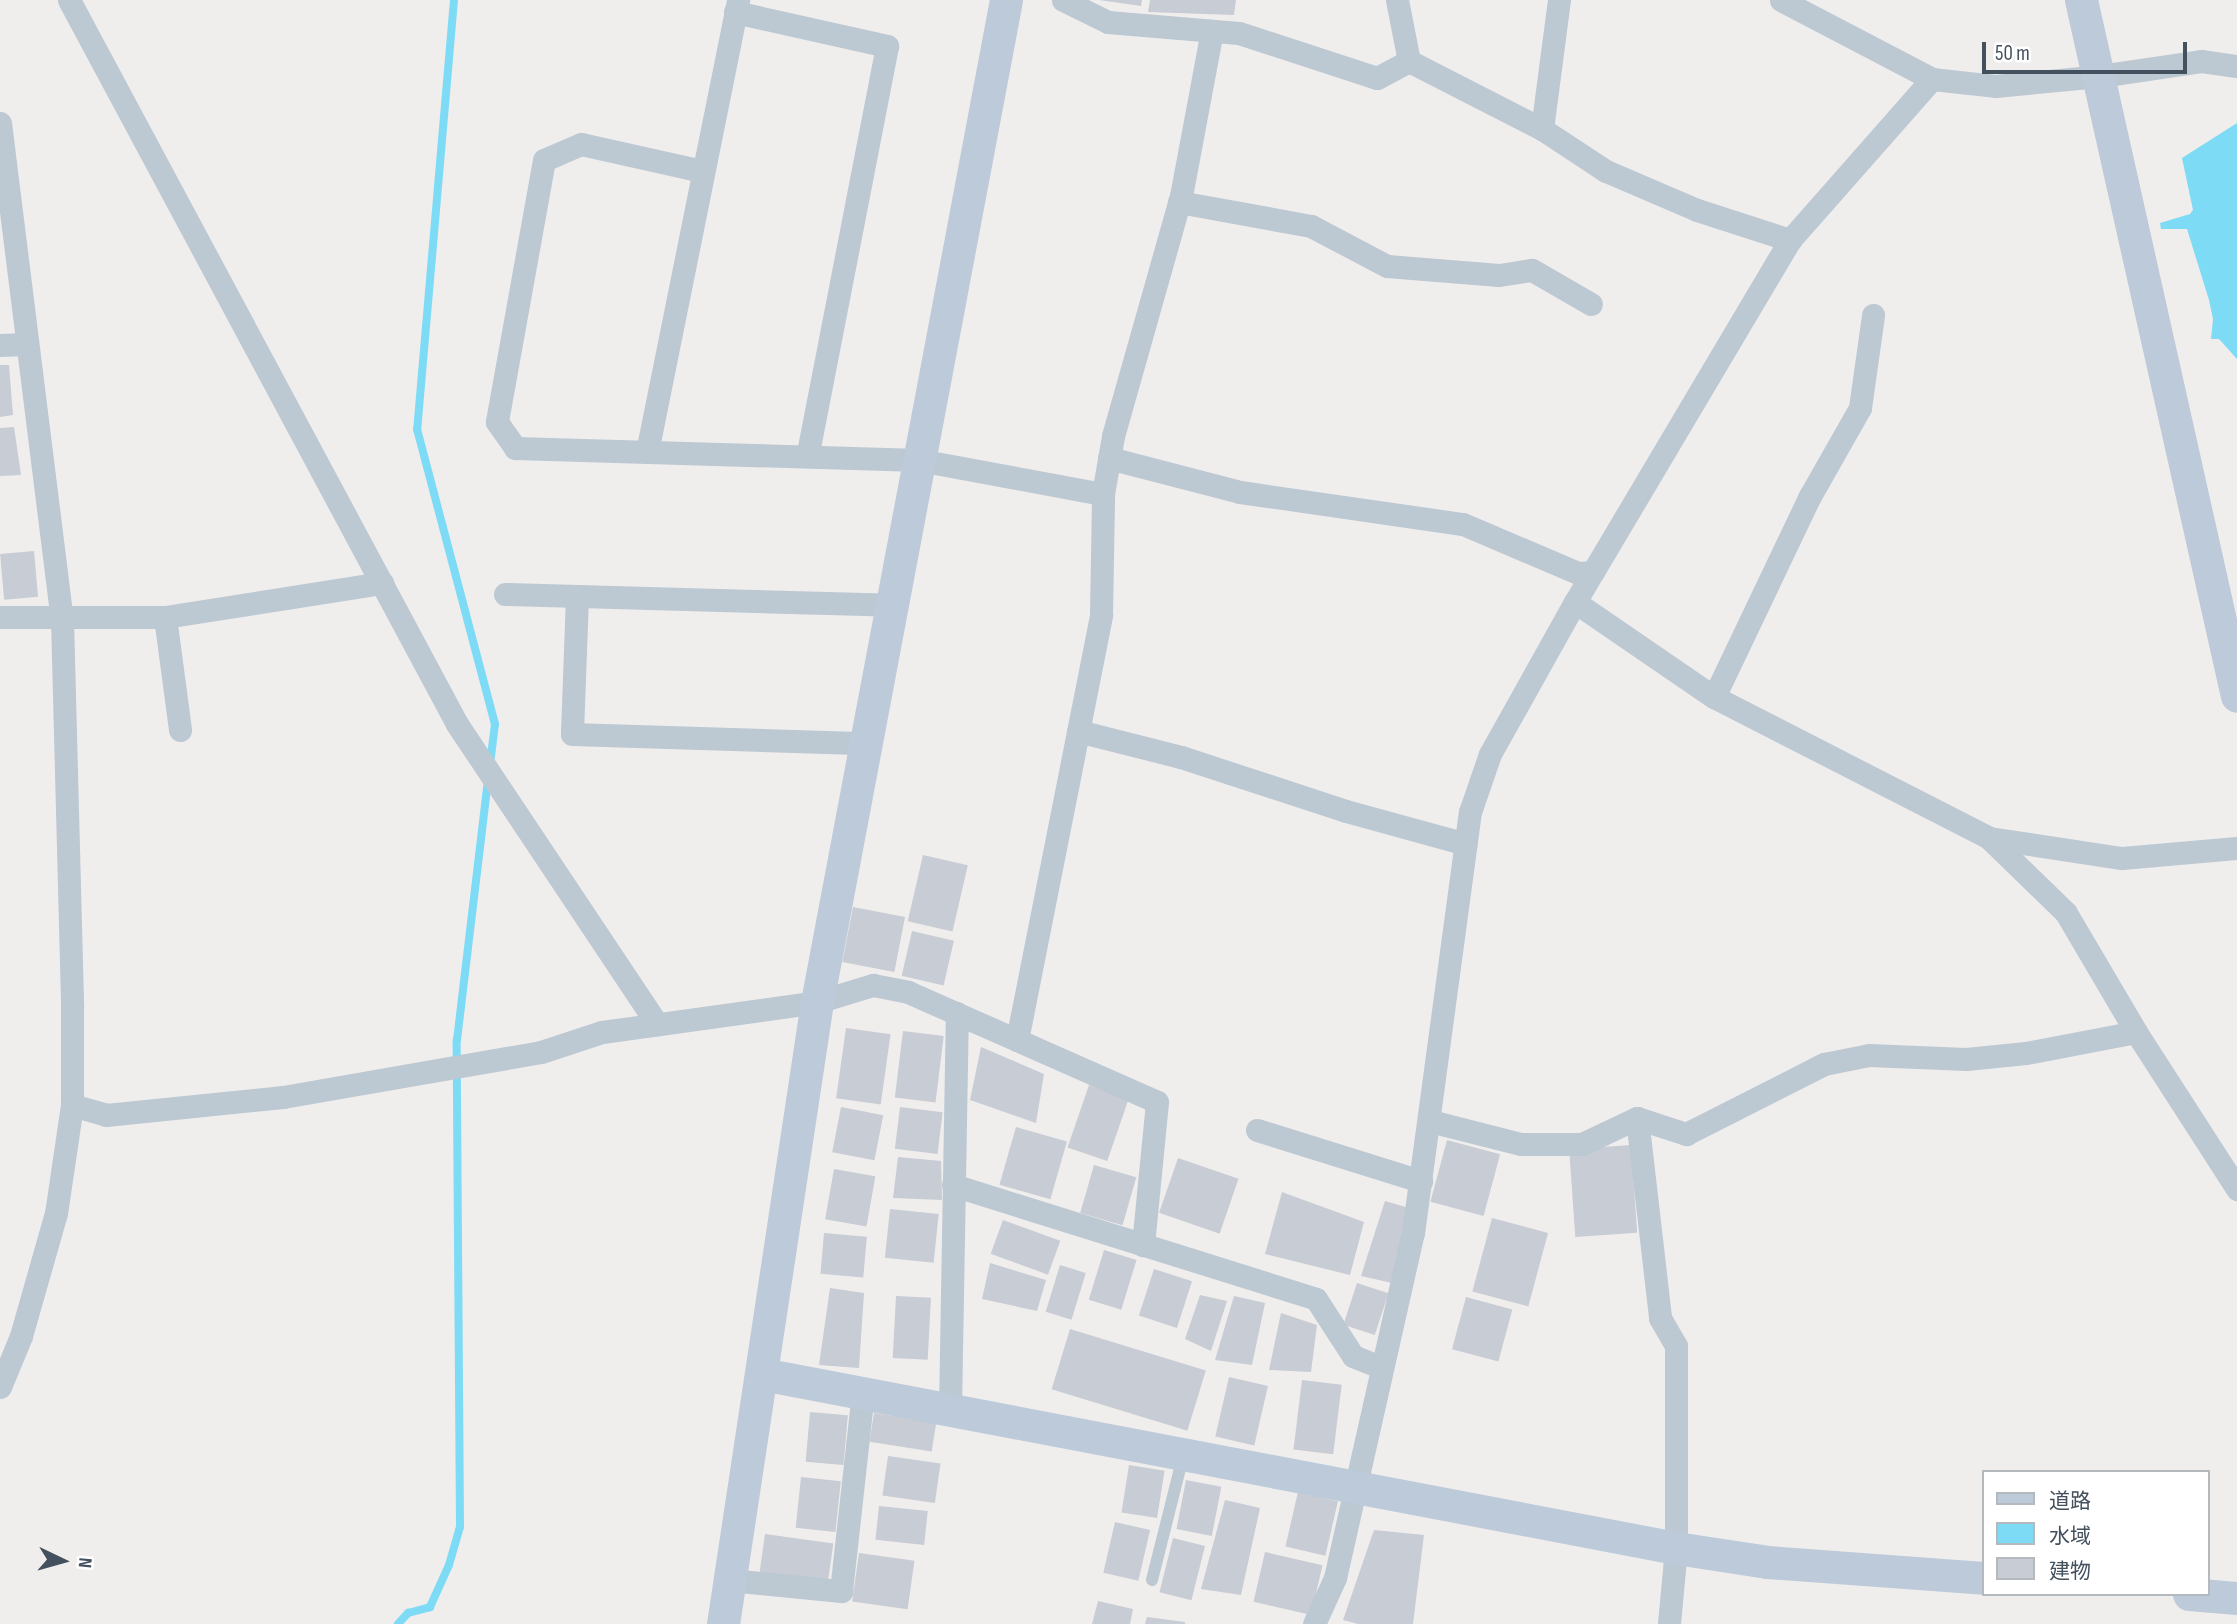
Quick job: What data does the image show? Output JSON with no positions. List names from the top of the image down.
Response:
{
  "legend": ["道路", "水域", "建物"],
  "scale_bar": "50 m",
  "north": "right"
}
